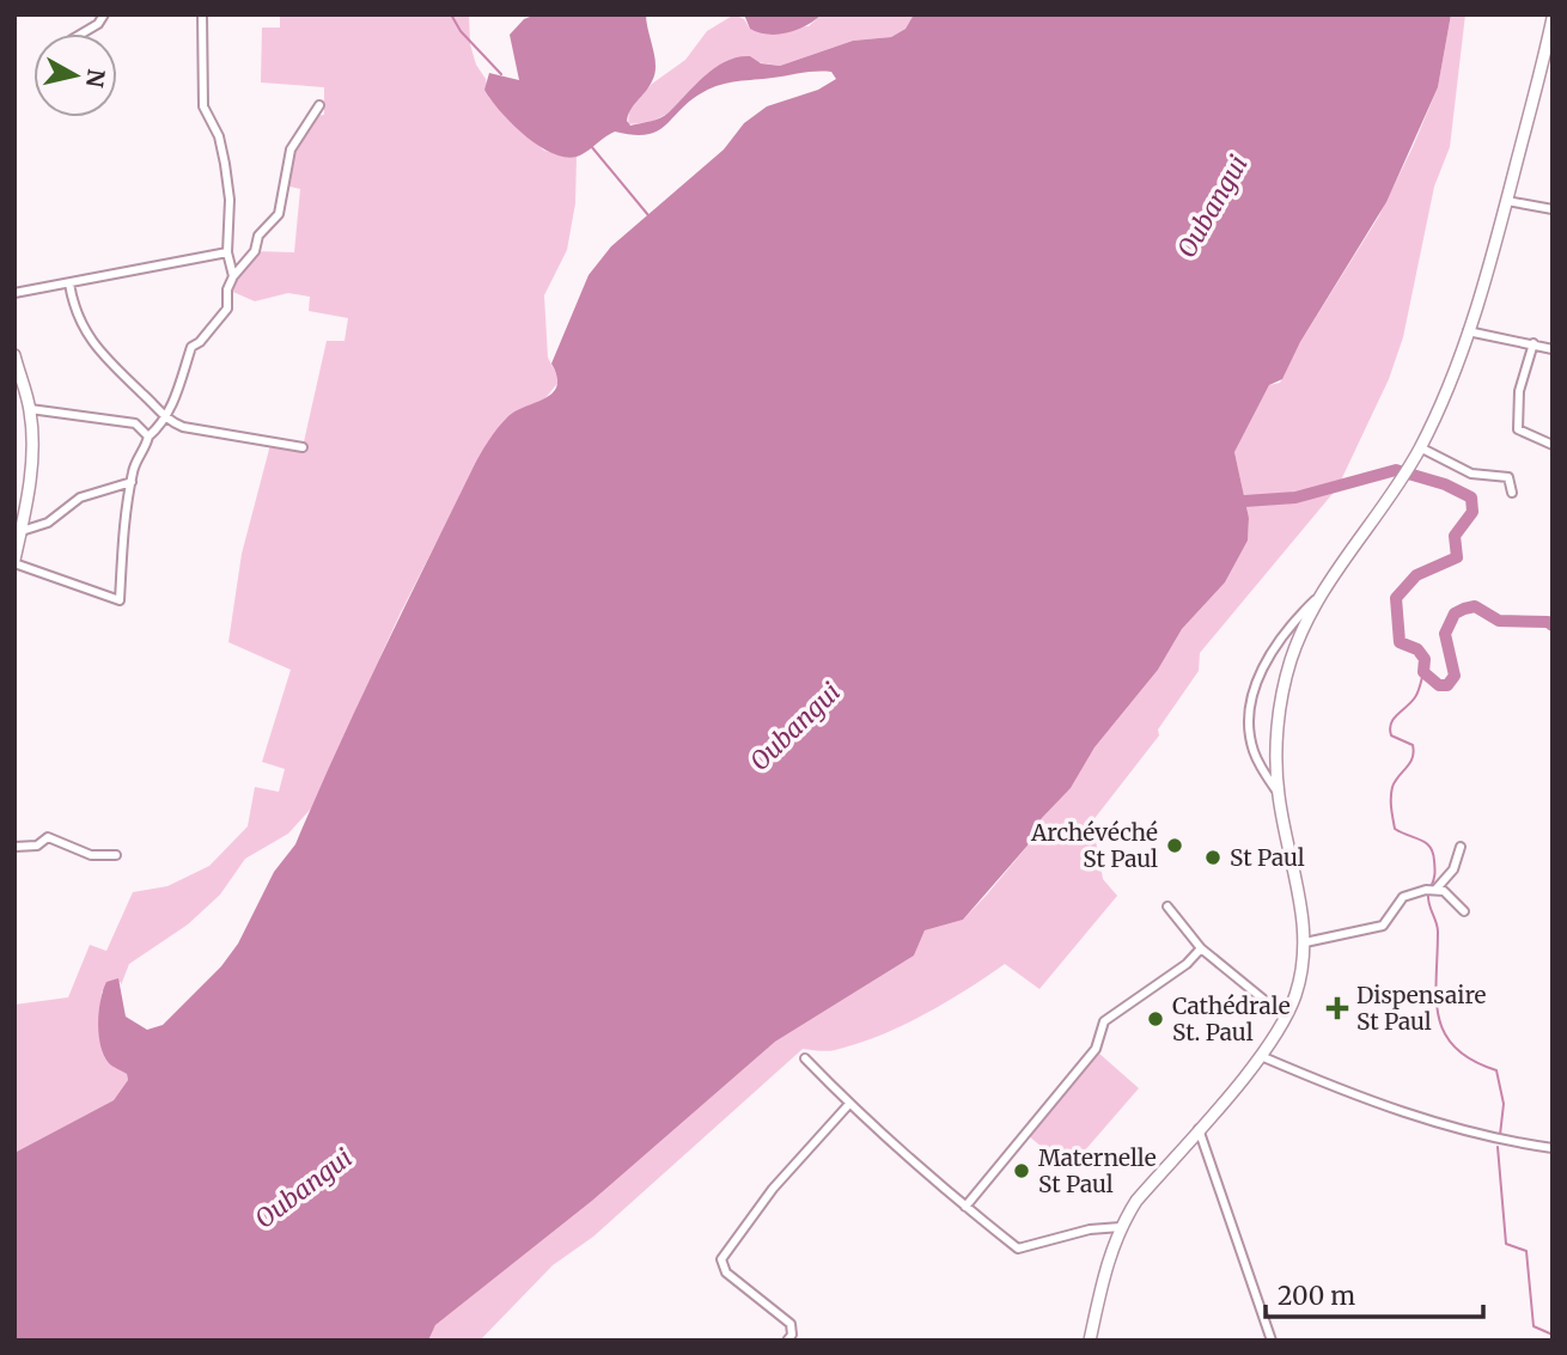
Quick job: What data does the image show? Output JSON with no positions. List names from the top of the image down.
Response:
{
  "water": ["Oubangui"],
  "places": {
    "other": [
      "Archévéché St Paul",
      "St Paul",
      "Cathédrale St. Paul",
      "Maternelle St Paul"
    ],
    "health": ["Dispensaire St Paul"]
  },
  "scale_bar": "200 m",
  "north": "right"
}
